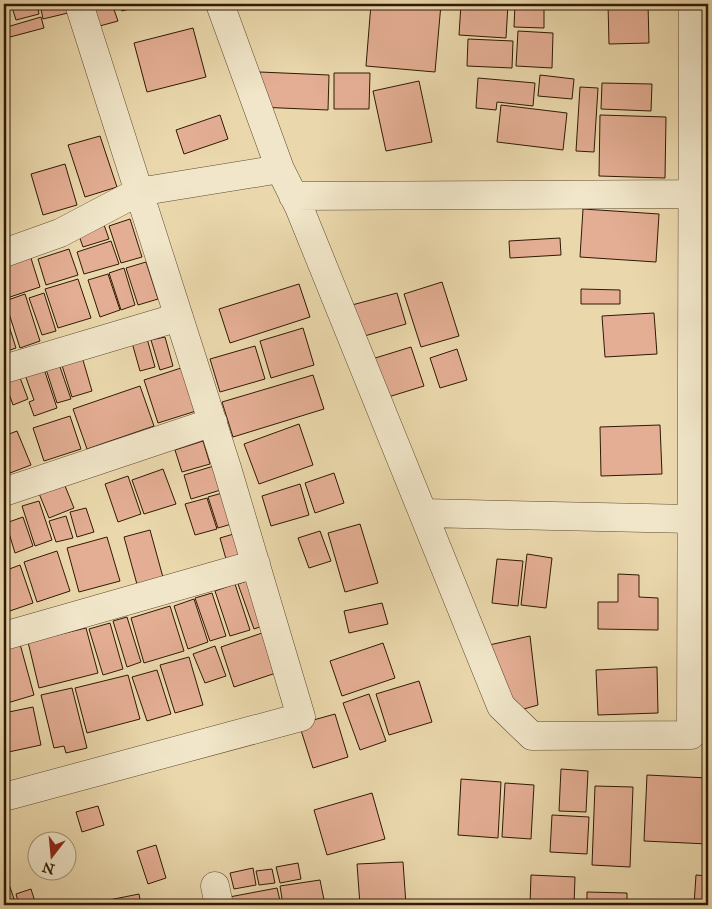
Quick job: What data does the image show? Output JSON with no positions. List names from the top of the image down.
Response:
{
  "north": "bottom"
}
